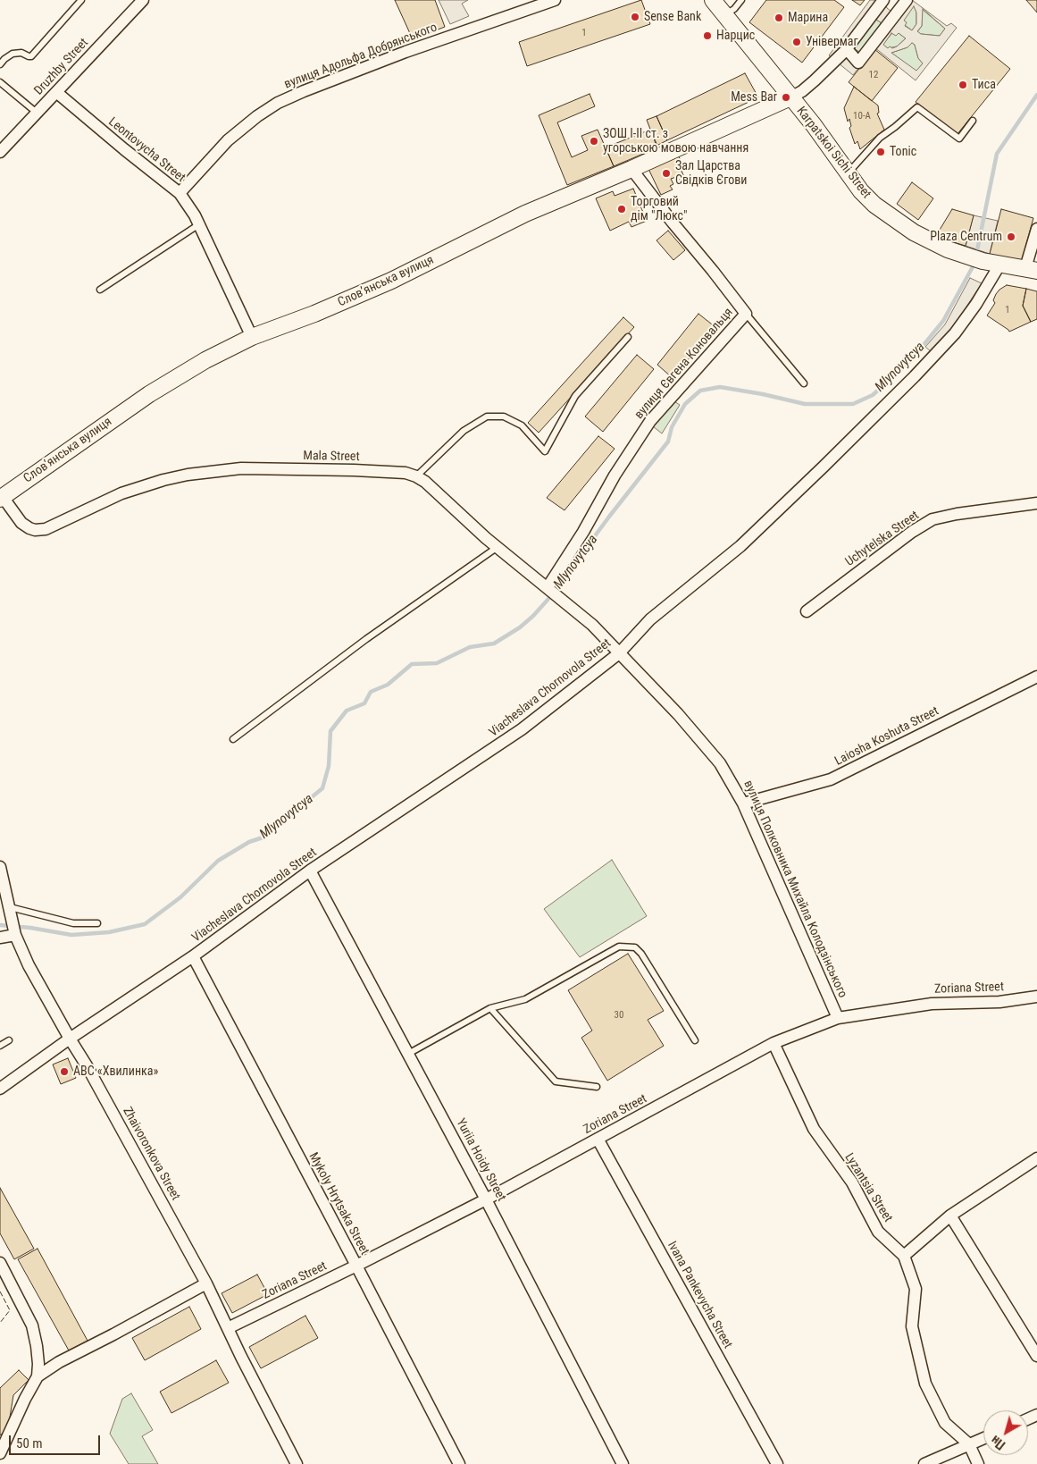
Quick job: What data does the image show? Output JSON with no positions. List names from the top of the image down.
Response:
{
  "streets": {
    "street": [
      "вулиця Адольфа Добрянського",
      "Druzhby Street",
      "Leontovycha Street",
      "Karpatskoi Sichi Street",
      "Словʼянська вулиця",
      "вулиця Євгена Коновальця",
      "Mala Street",
      "Uchytelska Street",
      "Viacheslava Chornovola Street",
      "Laiosha Koshuta Street",
      "вулиця Полковника Михайла Колодзінського",
      "Zoriana Street",
      "Zhaivoronkova Street",
      "Yuriia Hoidy Street",
      "Lyzantsia Street",
      "Mykoly Hrytsaka Street",
      "Ivana Pankevycha Street"
    ]
  },
  "crossings": [
    ["вулиця Адольфа Добрянського", "Leontovycha Street"],
    ["Druzhby Street", "Leontovycha Street"],
    ["Leontovycha Street", "Словʼянська вулиця"],
    ["Karpatskoi Sichi Street", "Словʼянська вулиця"],
    ["Karpatskoi Sichi Street", "Viacheslava Chornovola Street"],
    ["Словʼянська вулиця", "вулиця Євгена Коновальця"],
    ["Словʼянська вулиця", "Mala Street"],
    ["вулиця Євгена Коновальця", "Mala Street"],
    ["Mala Street", "Viacheslava Chornovola Street"],
    ["Mala Street", "вулиця Полковника Михайла Колодзінського"],
    ["Viacheslava Chornovola Street", "вулиця Полковника Михайла Колодзінського"],
    ["Viacheslava Chornovola Street", "Zhaivoronkova Street"],
    ["Viacheslava Chornovola Street", "Yuriia Hoidy Street"],
    ["Viacheslava Chornovola Street", "Mykoly Hrytsaka Street"],
    ["Laiosha Koshuta Street", "вулиця Полковника Михайла Колодзінського"],
    ["вулиця Полковника Михайла Колодзінського", "Zoriana Street"],
    ["Zoriana Street", "Zhaivoronkova Street"],
    ["Zoriana Street", "Yuriia Hoidy Street"],
    ["Zoriana Street", "Lyzantsia Street"],
    ["Zoriana Street", "Mykoly Hrytsaka Street"],
    ["Zoriana Street", "Ivana Pankevycha Street"]
  ],
  "water": ["Mlynovytcya"],
  "places": [
    "Sense Bank",
    "Марина",
    "Нарцис",
    "Універмаг",
    "Тиса",
    "Mess Bar",
    "ЗОШ І-ІІ ст. з угорською мовою навчання",
    "Tonic",
    "Зал Царства Свідків Єгови",
    "Торговий дім \"Люкс\"",
    "Plaza Centrum",
    "АВС «Хвилинка»"
  ],
  "house_numbers": [
    "1",
    "12",
    "10-А",
    "1",
    "30"
  ],
  "scale_bar": "50 m",
  "north": "bottom left"
}
